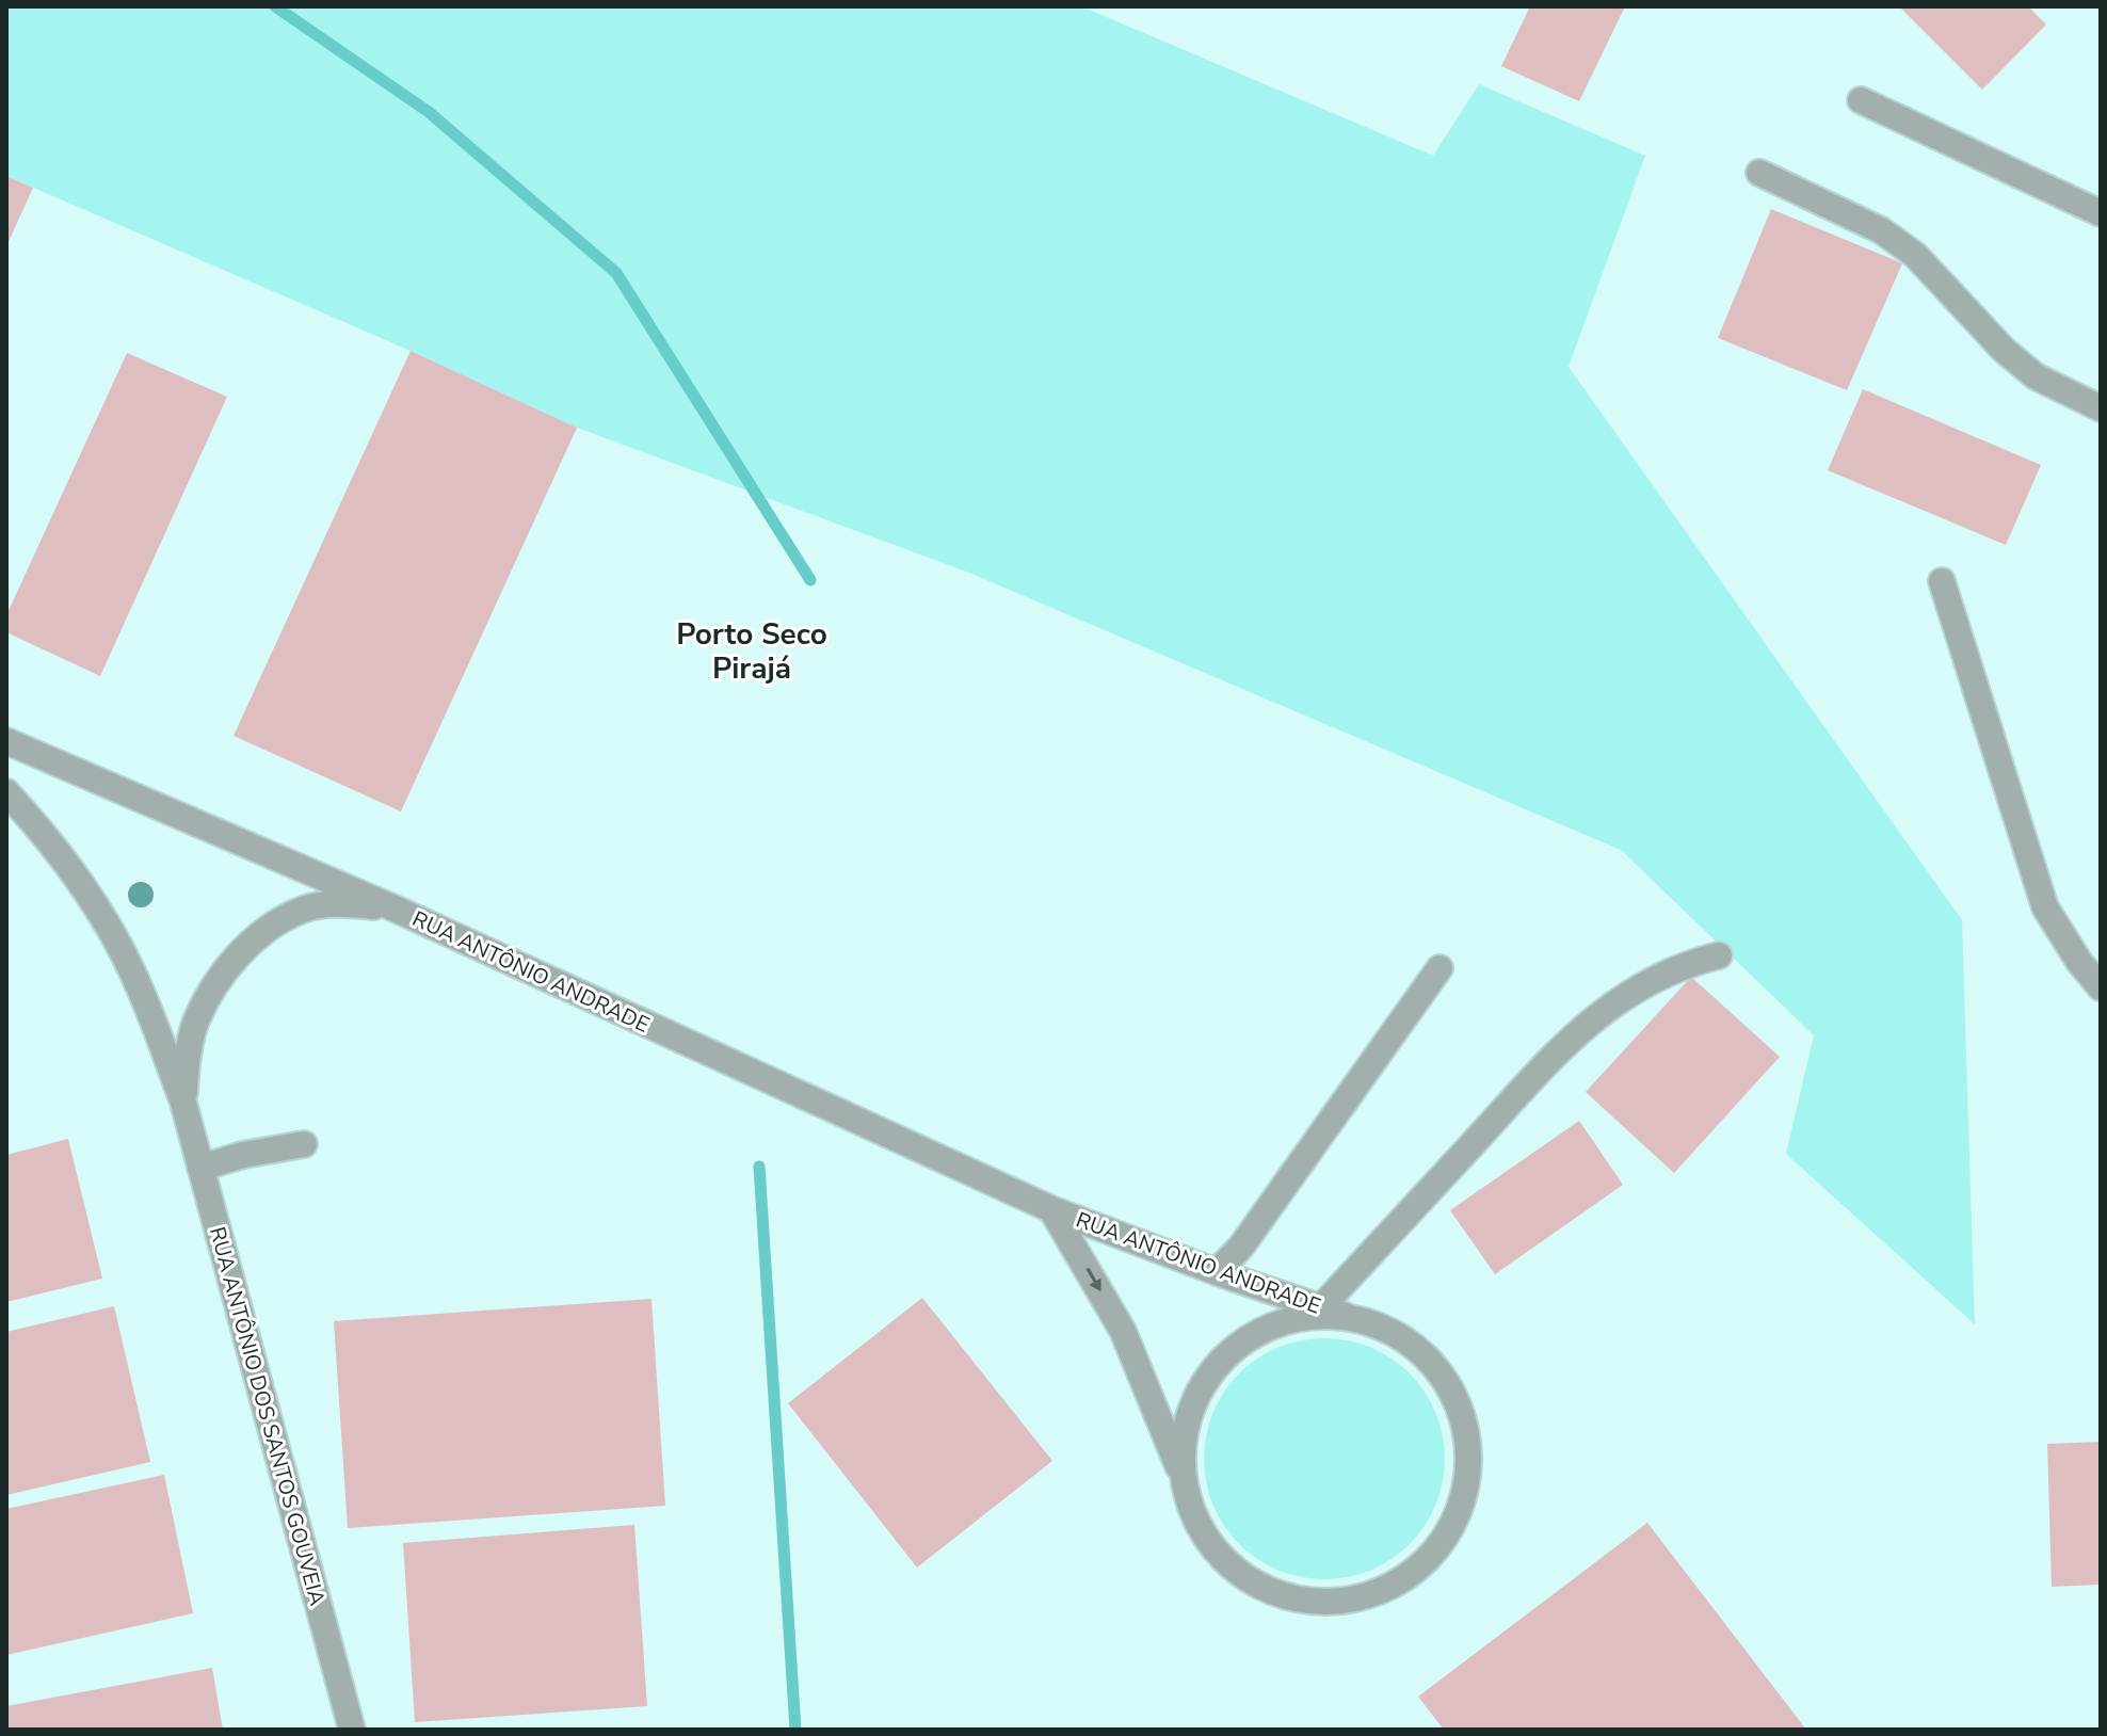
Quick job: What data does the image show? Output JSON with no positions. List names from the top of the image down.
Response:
{
  "streets": {
    "street": ["RUA ANTÔNIO ANDRADE", "RUA ANTÔNIO DOS SANTOS GOUVEIA"]
  },
  "crossings": [
    ["RUA ANTÔNIO ANDRADE", "RUA ANTÔNIO DOS SANTOS GOUVEIA"]
  ],
  "districts": ["Porto Seco Pirajá"]
}
